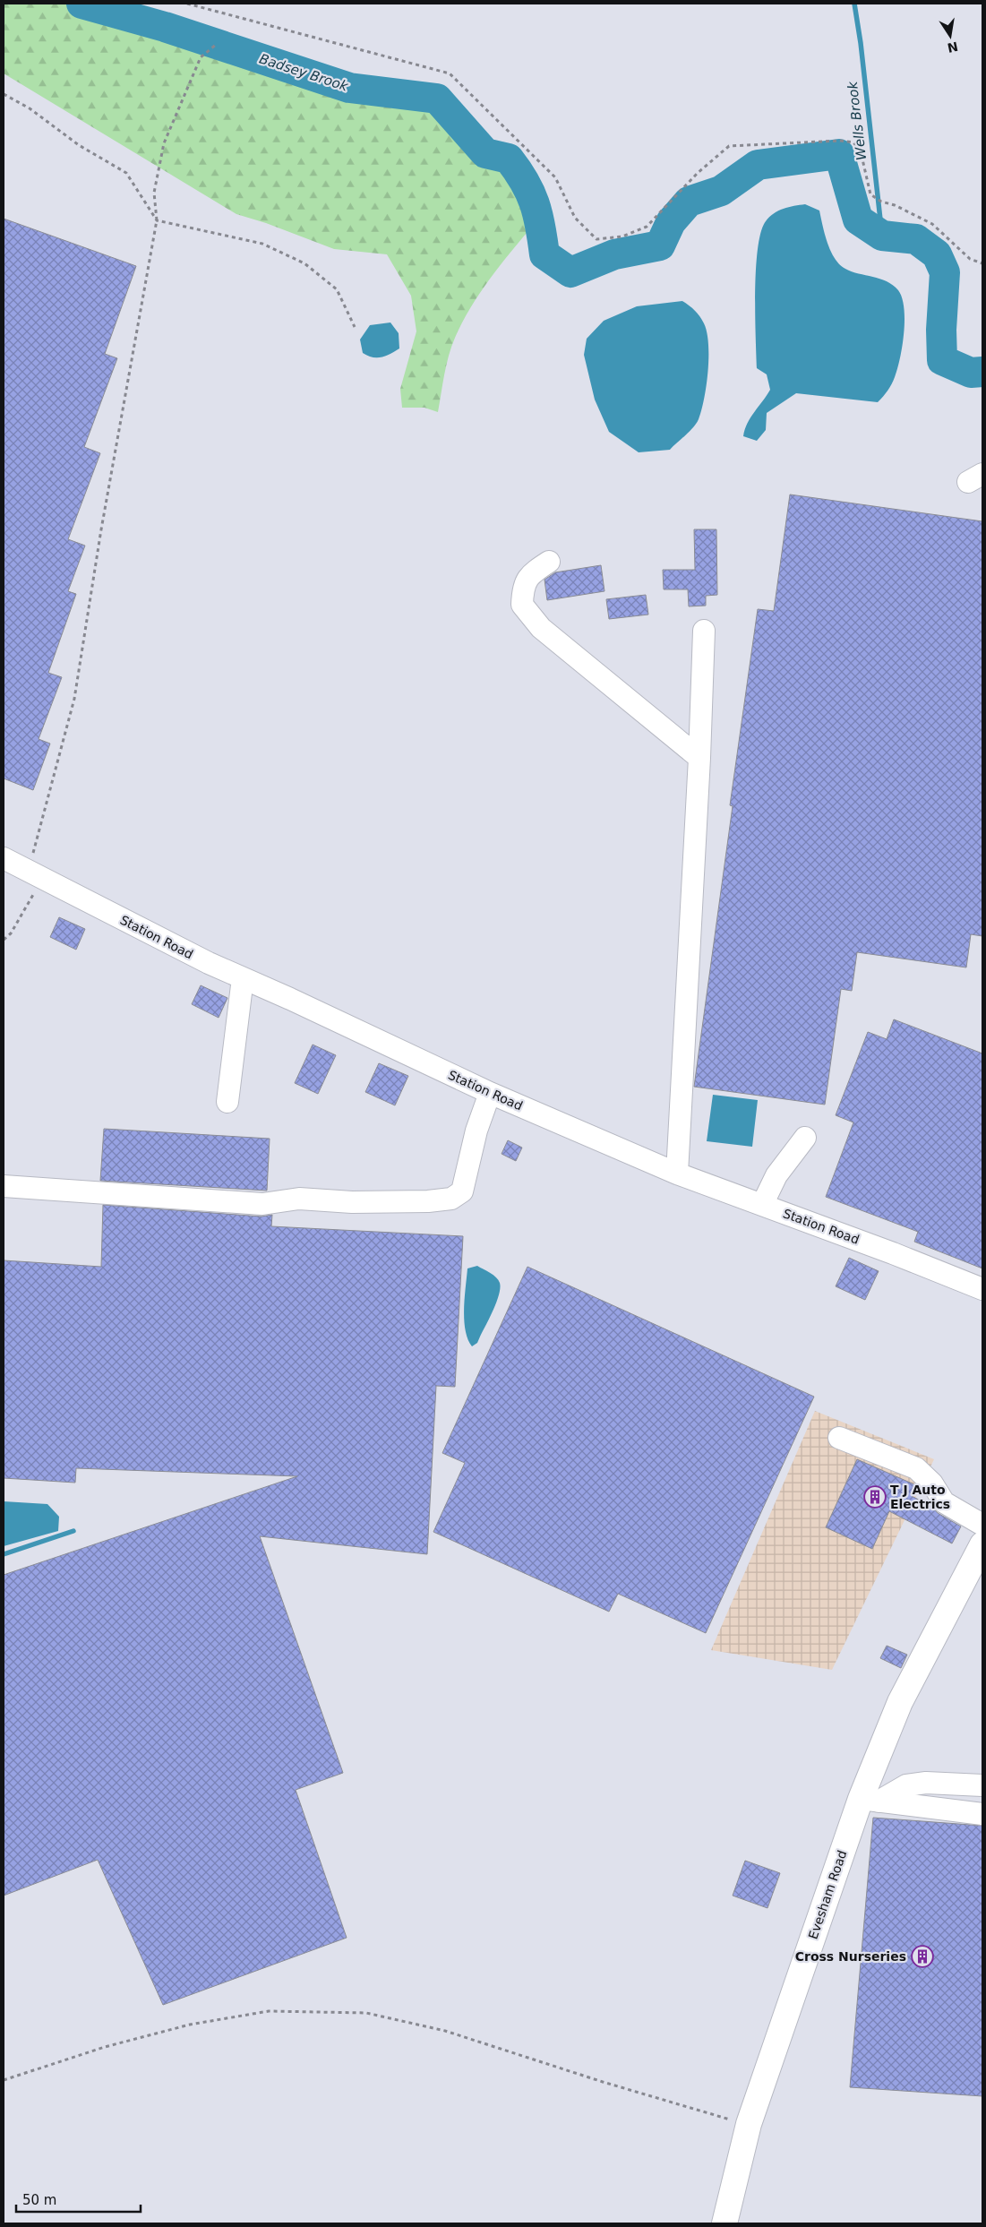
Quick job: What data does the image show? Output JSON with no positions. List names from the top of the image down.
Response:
{
  "streets": {
    "main road": ["Evesham Road"],
    "street": ["Station Road"]
  },
  "water": ["Badsey Brook", "Wells Brook"],
  "places": {
    "building": ["T J Auto Electrics", "Cross Nurseries"]
  },
  "scale_bar": "50 m",
  "north": "bottom"
}
